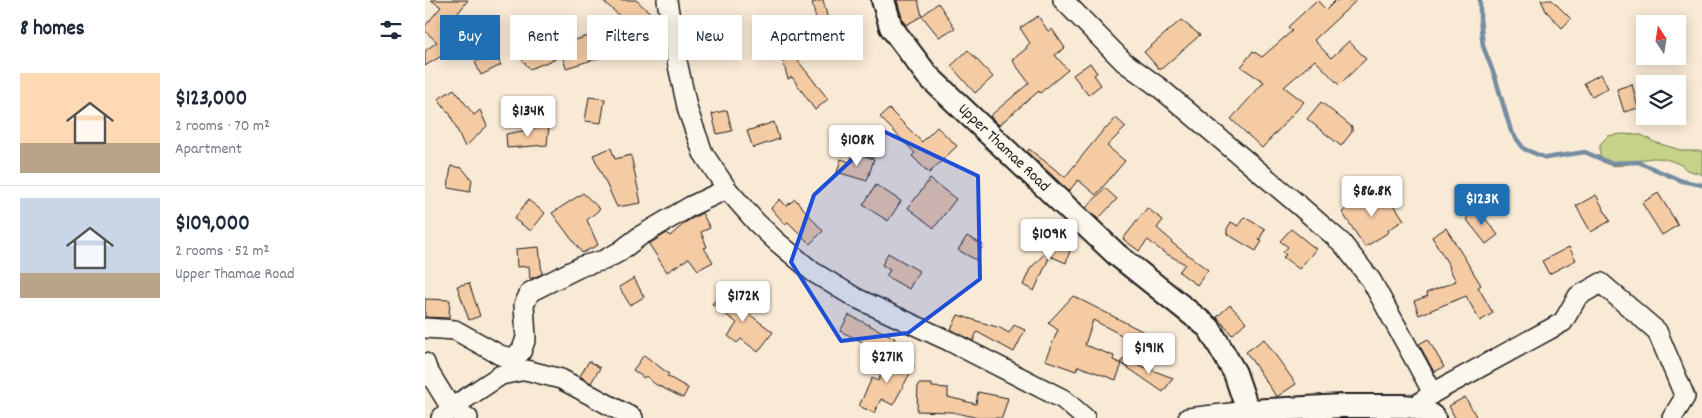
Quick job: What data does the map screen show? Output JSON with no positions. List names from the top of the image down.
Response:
{
  "streets": {
    "street": ["Upper Thamae Road"]
  },
  "north": "top",
  "page": {
    "heading": "8 homes",
    "chip": [
      "Buy",
      "Rent",
      "Filters",
      "New",
      "Apartment"
    ],
    "list": [
      {
        "name": "$123,000",
        "note": "2 rooms · 70 m² · Apartment"
      },
      {
        "name": "$109,000",
        "note": "2 rooms · 52 m² · Upper Thamae Road"
      }
    ],
    "price": [
      "$134K",
      "$108K",
      "$86.8K",
      "$123K",
      "$109K",
      "$172K",
      "$191K",
      "$271K"
    ]
  }
}
